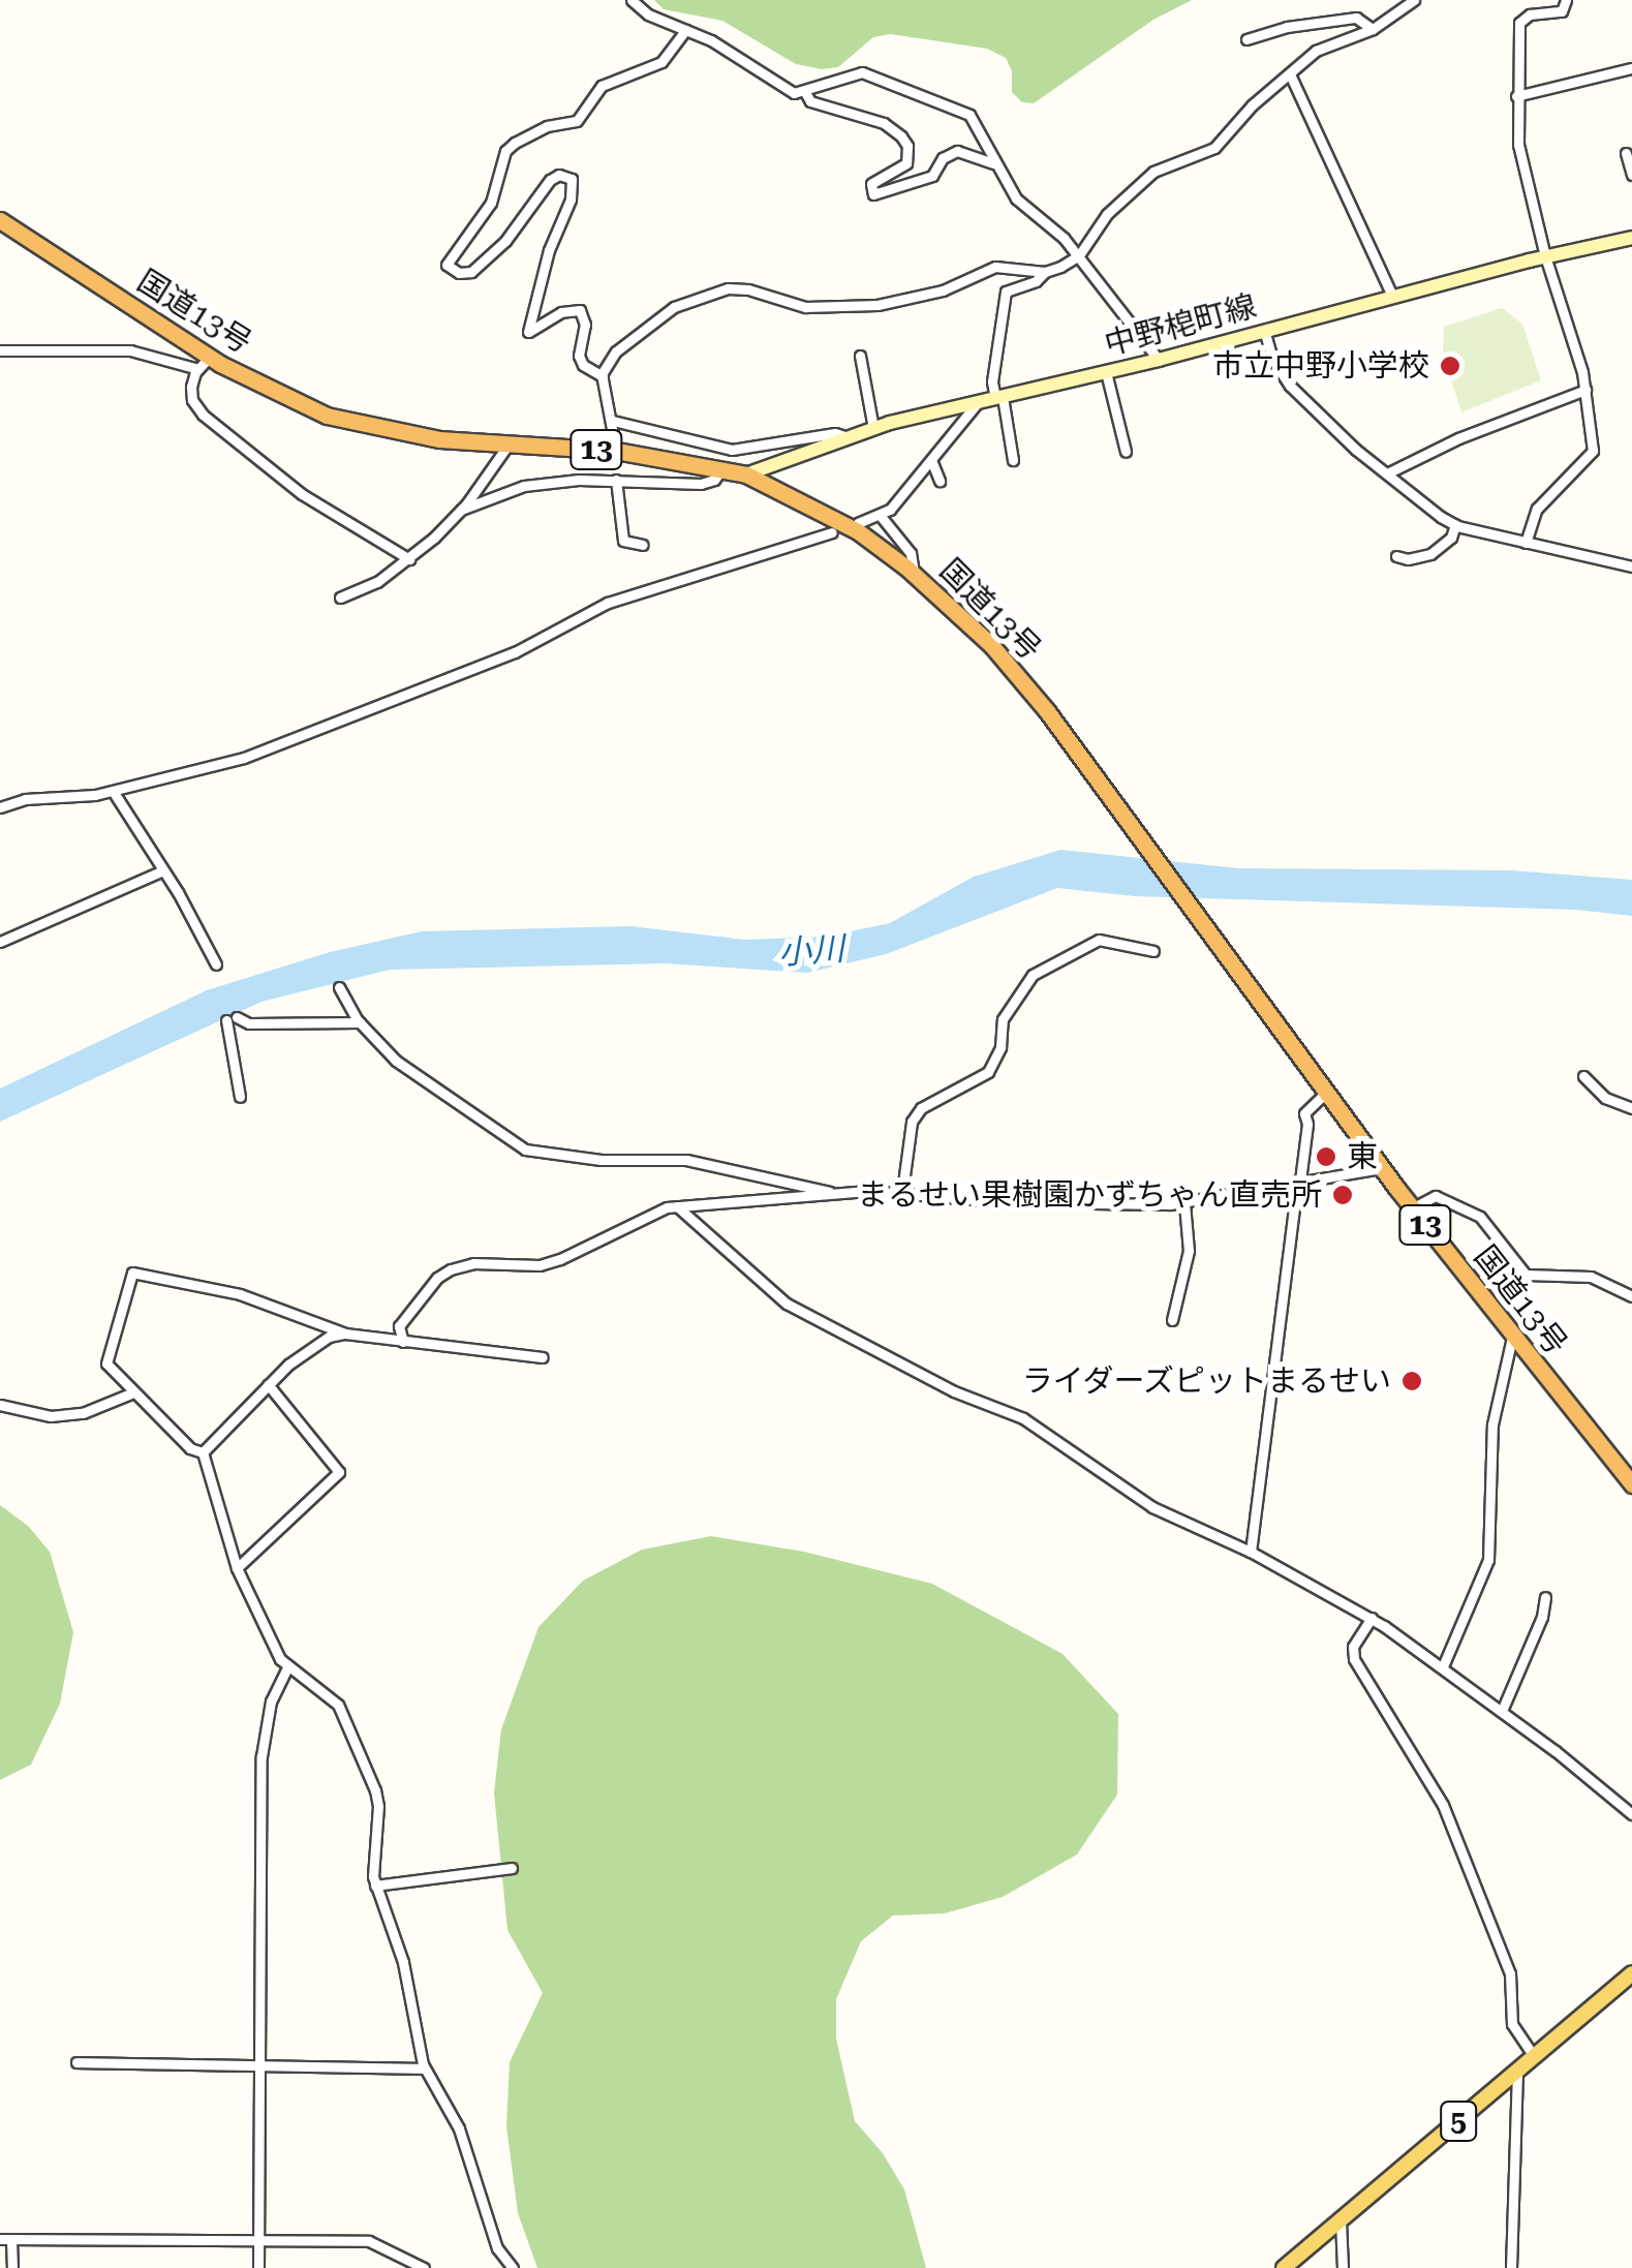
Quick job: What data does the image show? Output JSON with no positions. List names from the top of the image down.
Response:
{
  "streets": {
    "highway": ["国道13号", "13"],
    "main road": ["中野梍町線", "5"]
  },
  "crossings": [
    ["国道13号", "中野梍町線"]
  ],
  "water": ["小川"],
  "places": [
    "市立中野小学校",
    "東",
    "まるせい果樹園かずちゃん直売所",
    "ライダーズピットまるせい"
  ]
}
